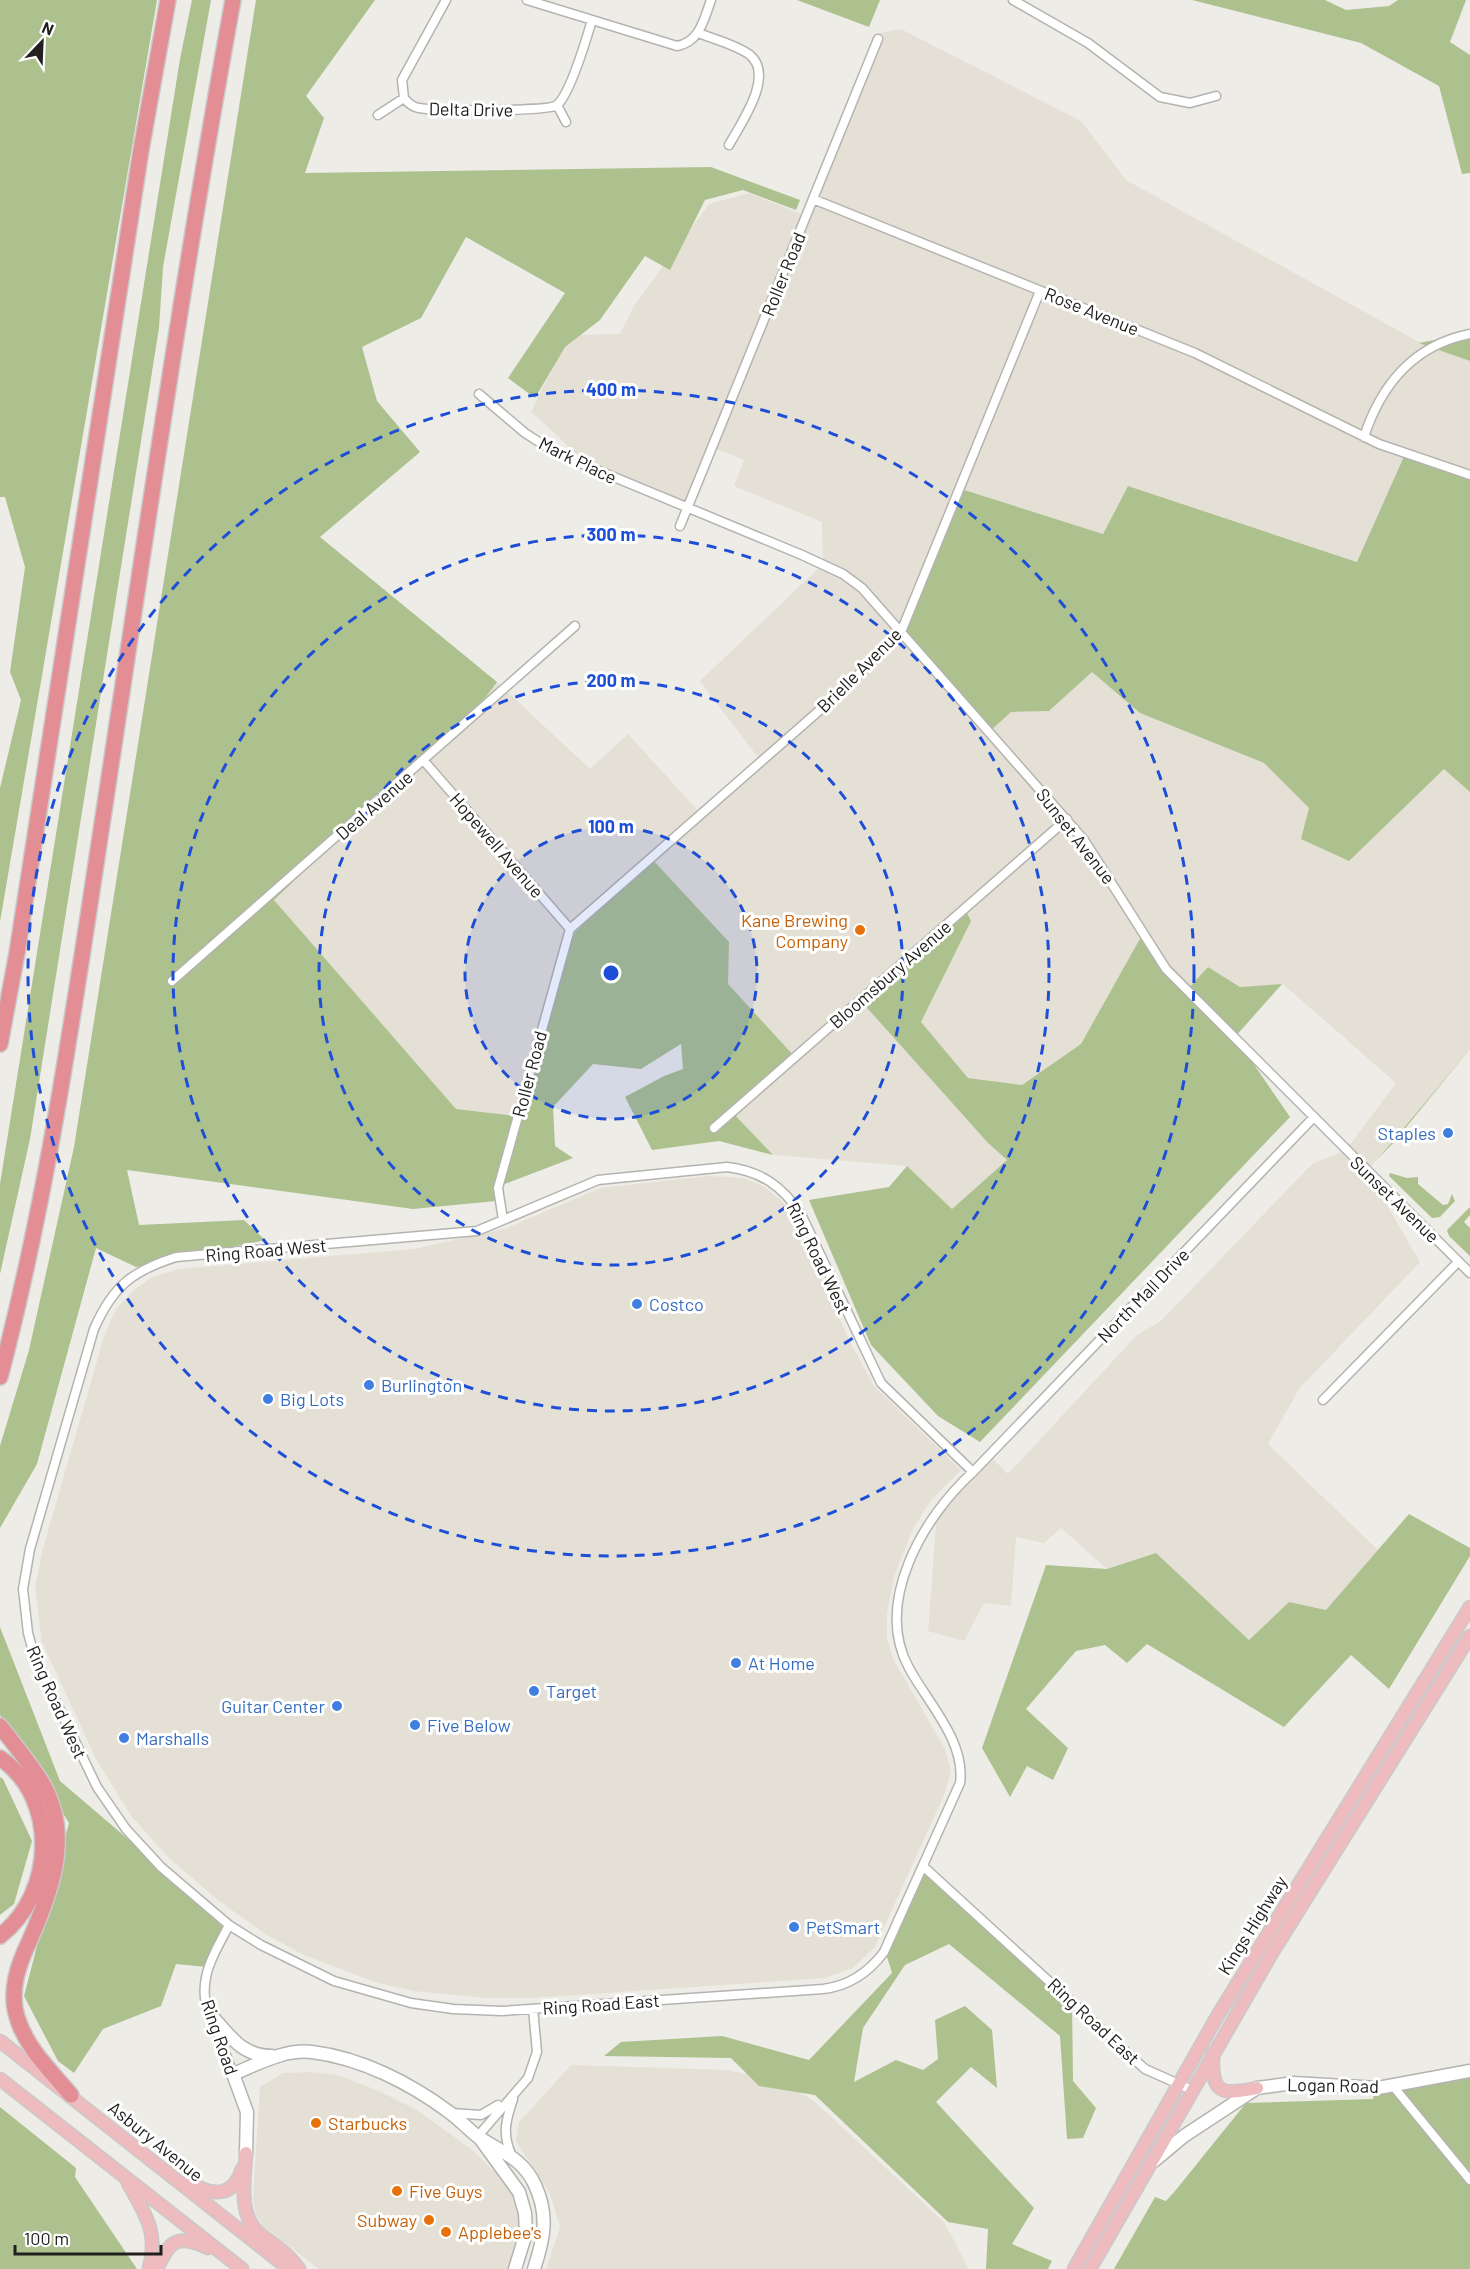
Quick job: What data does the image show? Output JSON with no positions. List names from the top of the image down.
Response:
{
  "streets": {
    "main road": ["Kings Highway", "Asbury Avenue"],
    "street": [
      "Delta Drive",
      "Roller Road",
      "Rose Avenue",
      "Mark Place",
      "Brielle Avenue",
      "Deal Avenue",
      "Sunset Avenue",
      "Hopewell Avenue",
      "Bloomsbury Avenue",
      "Ring Road West",
      "North Mall Drive",
      "Ring Road East",
      "Ring Road",
      "Logan Road"
    ]
  },
  "crossings": [
    ["Roller Road", "Rose Avenue"],
    ["Roller Road", "Mark Place"],
    ["Roller Road", "Brielle Avenue"],
    ["Roller Road", "Sunset Avenue"],
    ["Roller Road", "Hopewell Avenue"],
    ["Roller Road", "Ring Road West"],
    ["Rose Avenue", "Brielle Avenue"],
    ["Mark Place", "Sunset Avenue"],
    ["Brielle Avenue", "Sunset Avenue"],
    ["Brielle Avenue", "Hopewell Avenue"],
    ["Deal Avenue", "Hopewell Avenue"],
    ["Sunset Avenue", "Bloomsbury Avenue"],
    ["Sunset Avenue", "North Mall Drive"],
    ["Ring Road West", "North Mall Drive"],
    ["Ring Road West", "Ring Road East"],
    ["Ring Road West", "Ring Road"],
    ["North Mall Drive", "Ring Road East"],
    ["Kings Highway", "Ring Road East"],
    ["Kings Highway", "Logan Road"],
    ["Ring Road East", "Ring Road"]
  ],
  "places": [
    "Kane Brewing Company",
    "Staples",
    "Costco",
    "Burlington",
    "Big Lots",
    "At Home",
    "Target",
    "Guitar Center",
    "Five Below",
    "Marshalls",
    "PetSmart",
    "Starbucks",
    "Five Guys",
    "Subway",
    "Applebee's"
  ],
  "scale_bar": "100 m",
  "north": "top right",
  "rings": [
    "400 m",
    "300 m",
    "200 m",
    "100 m"
  ]
}
